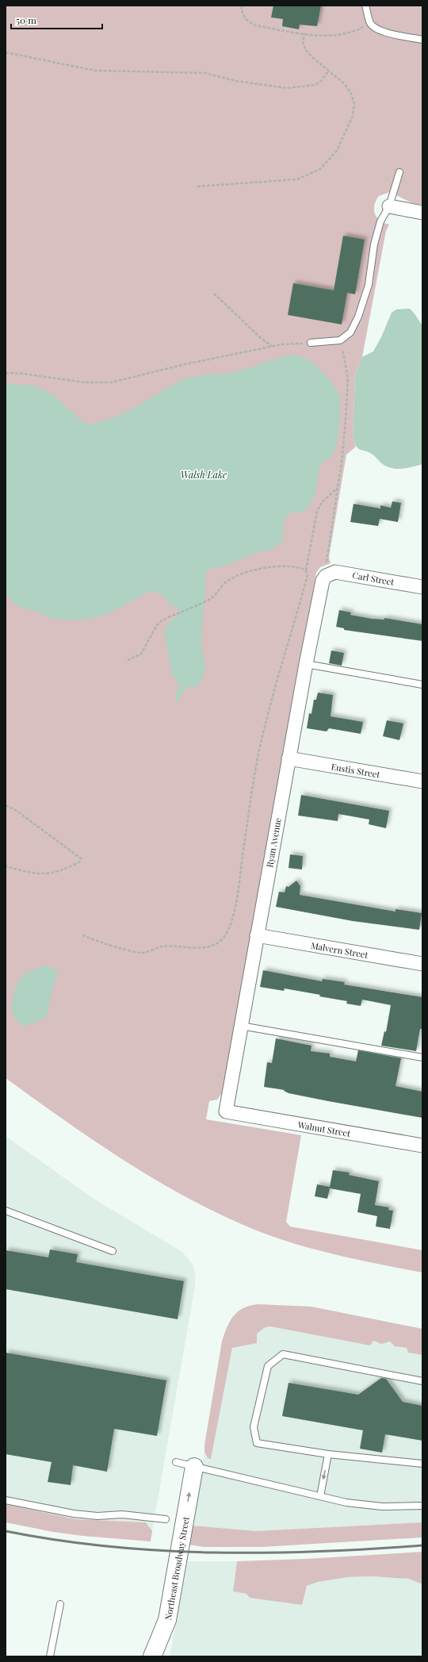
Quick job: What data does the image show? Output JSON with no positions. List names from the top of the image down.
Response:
{
  "streets": {
    "main road": ["Northeast Broadway Street"],
    "street": [
      "Carl Street",
      "Eustis Street",
      "Ryan Avenue",
      "Malvern Street",
      "Walnut Street"
    ]
  },
  "crossings": [
    ["Carl Street", "Ryan Avenue"],
    ["Eustis Street", "Ryan Avenue"],
    ["Ryan Avenue", "Malvern Street"],
    ["Ryan Avenue", "Walnut Street"]
  ],
  "one_way": ["Northeast Broadway Street"],
  "water": ["Walsh Lake"],
  "scale_bar": "50 m"
}
